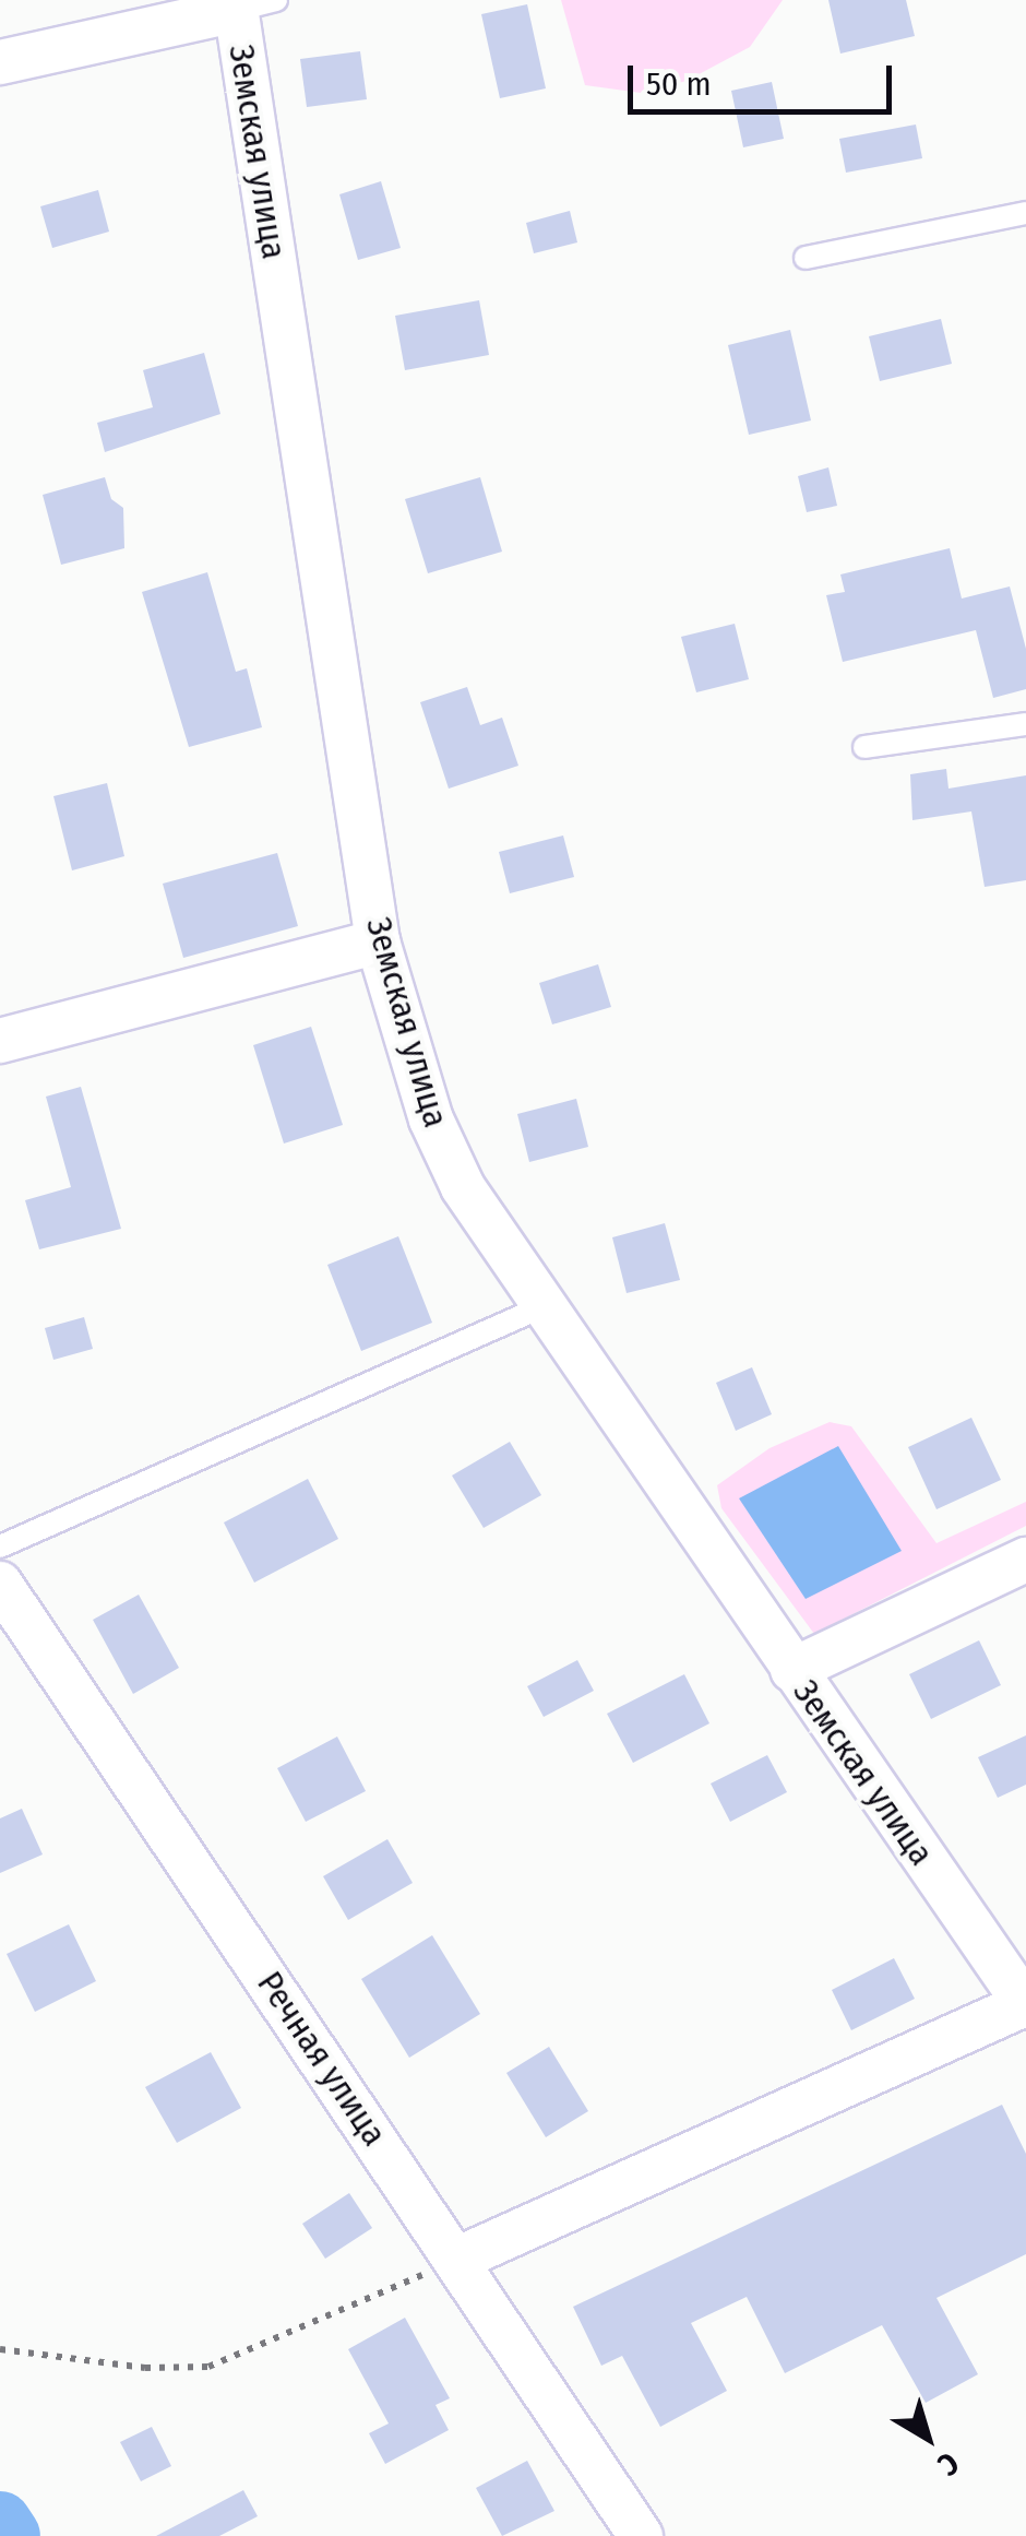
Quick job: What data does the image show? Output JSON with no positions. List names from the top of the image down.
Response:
{
  "streets": {
    "street": ["Земская улица", "Речная улица"]
  },
  "scale_bar": "50 m",
  "north": "bottom right"
}
